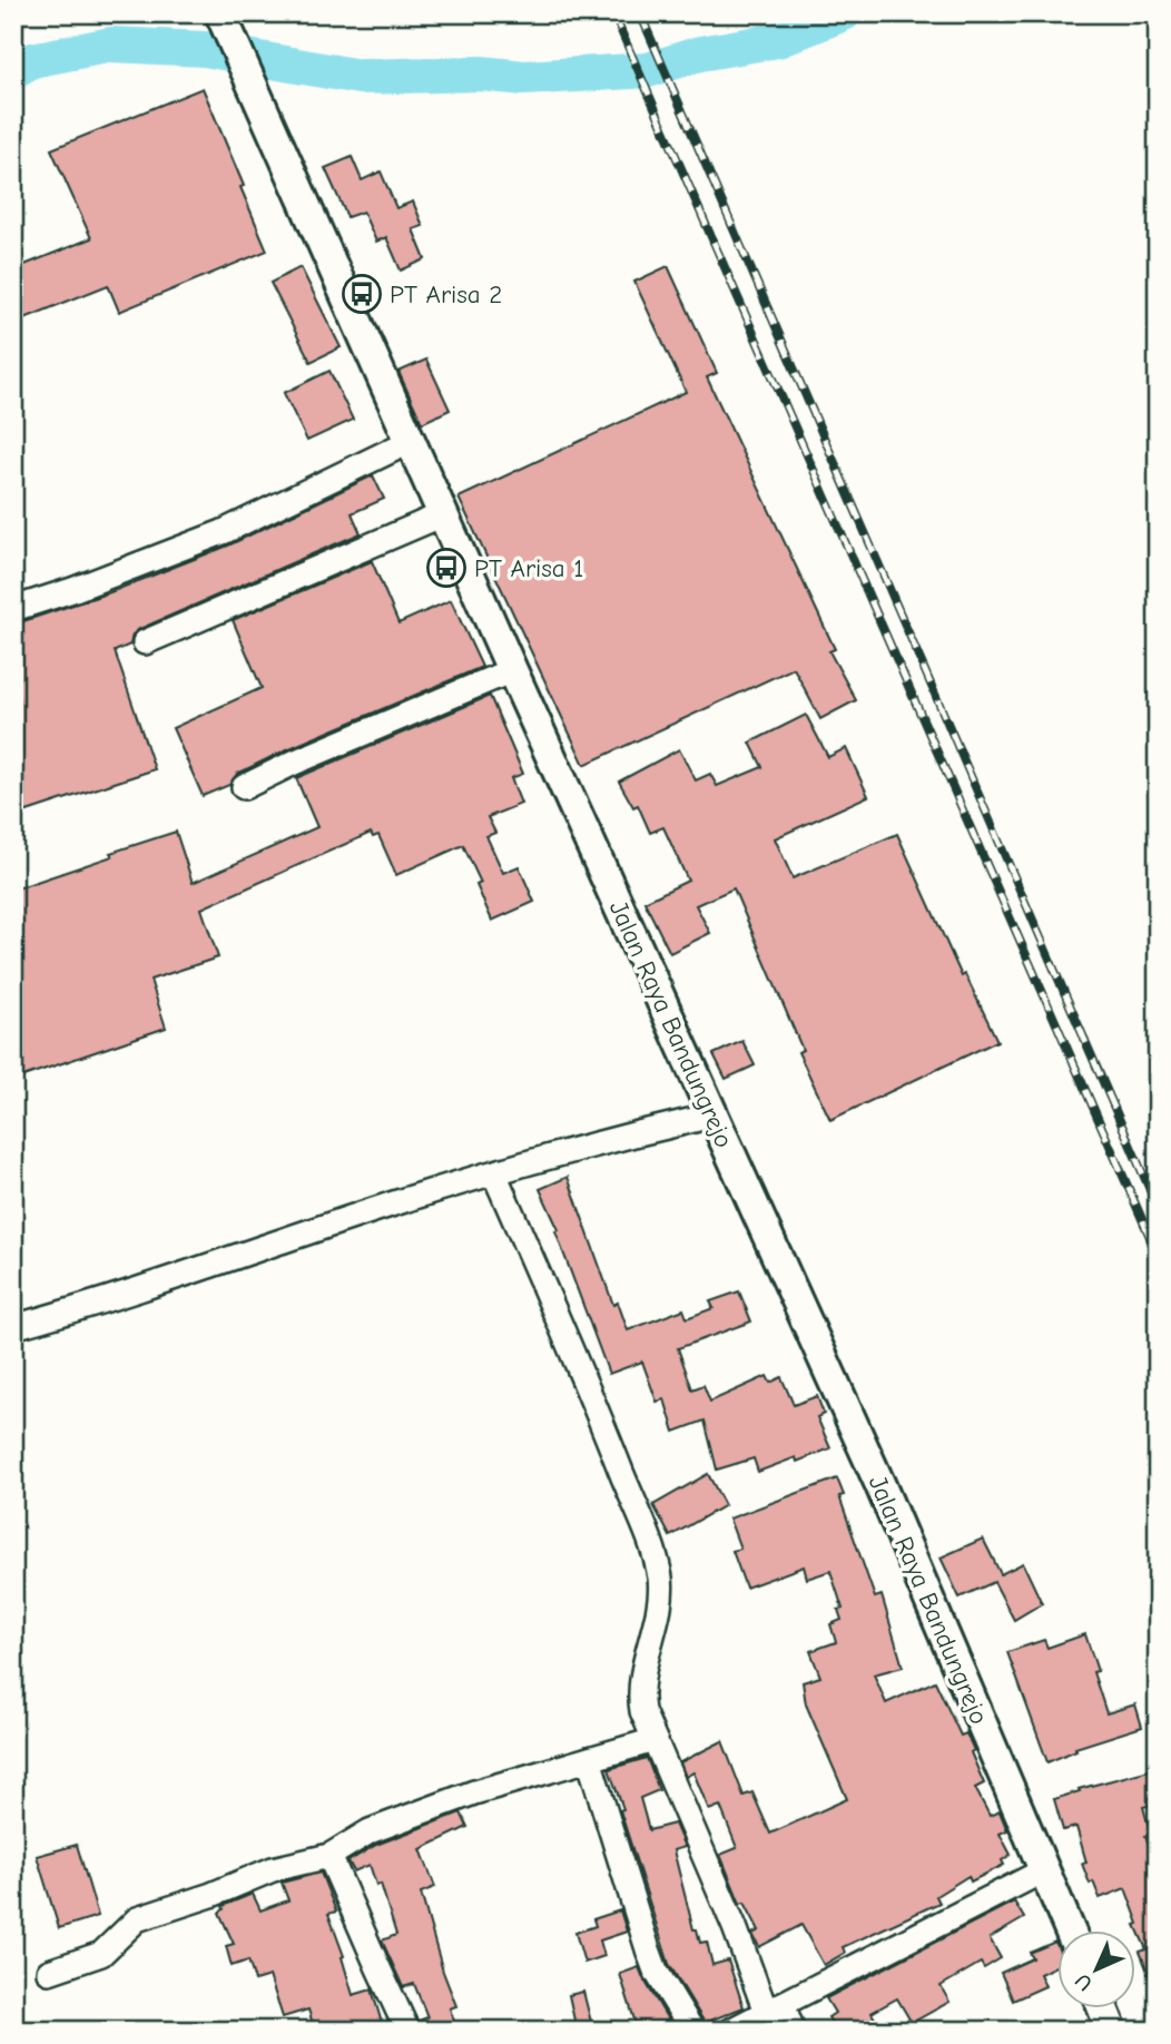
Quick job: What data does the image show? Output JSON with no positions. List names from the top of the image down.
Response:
{
  "streets": {
    "main road": ["Jalan Raya Bandungrejo"]
  },
  "places": {
    "bus stop": ["PT Arisa 2", "PT Arisa 1"]
  },
  "north": "bottom left"
}
